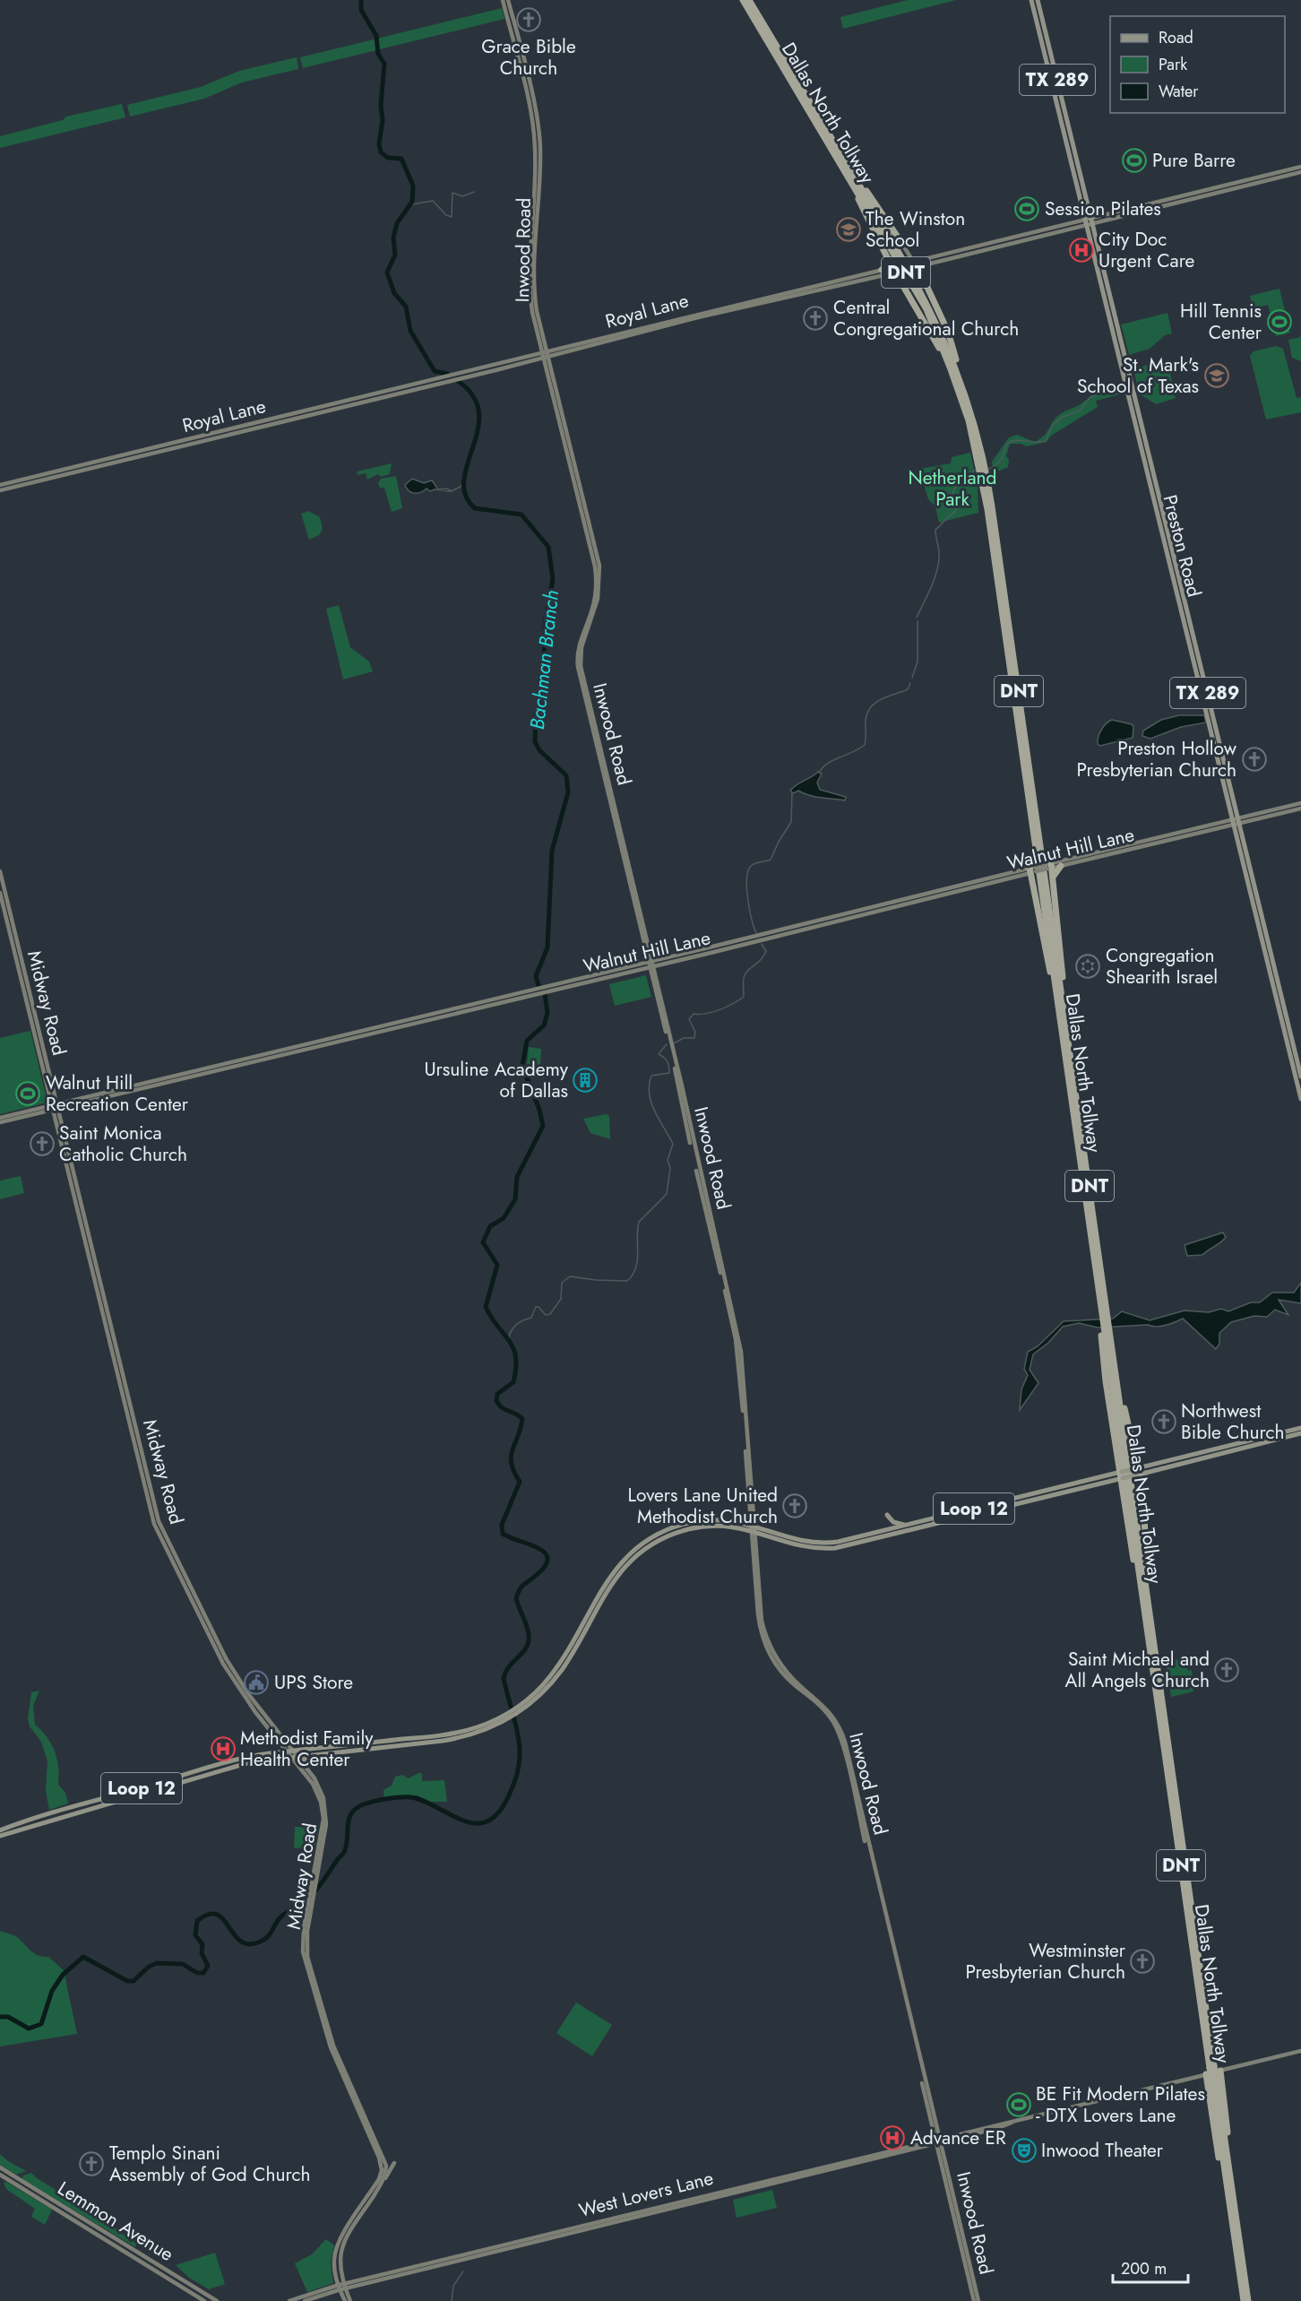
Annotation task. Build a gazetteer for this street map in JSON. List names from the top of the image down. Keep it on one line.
{"streets":{"highway":["Dallas North Tollway","DNT"],"main road":["TX 289","Inwood Road","Royal Lane","Preston Road","Walnut Hill Lane","Midway Road","Loop 12","West Lovers Lane","Lemmon Avenue"]},"crossings":[["Dallas North Tollway","West Lovers Lane"],["Inwood Road","Royal Lane"],["Inwood Road","Walnut Hill Lane"],["Inwood Road","Loop 12"],["Inwood Road","West Lovers Lane"],["Royal Lane","Preston Road"],["Preston Road","Walnut Hill Lane"],["Walnut Hill Lane","Midway Road"],["Midway Road","Loop 12"]],"water":["Bachman Branch"],"parks":["Netherland Park"],"places":{"church":["Grace Bible Church","Central Congregational Church","Preston Hollow Presbyterian Church","Saint Monica Catholic Church","Northwest Bible Church","Lovers Lane United Methodist Church","Saint Michael and All Angels Church","Westminster Presbyterian Church","Templo Sinani Assembly of God Church"],"sports":["Pure Barre","Session Pilates","Hill Tennis Center","Walnut Hill Recreation Center","BE Fit Modern Pilates - DTX Lovers Lane"],"school or university":["The Winston School","St. Mark's School of Texas"],"hospital":["City Doc Urgent Care","Methodist Family Health Center","Advance ER"],"synagogue":["Congregation Shearith Israel"],"building":["Ursuline Academy of Dallas"],"public building":["UPS Store"],"theatre":["Inwood Theater"]},"legend":["Road","Park","Water"],"scale_bar":"200 m"}
